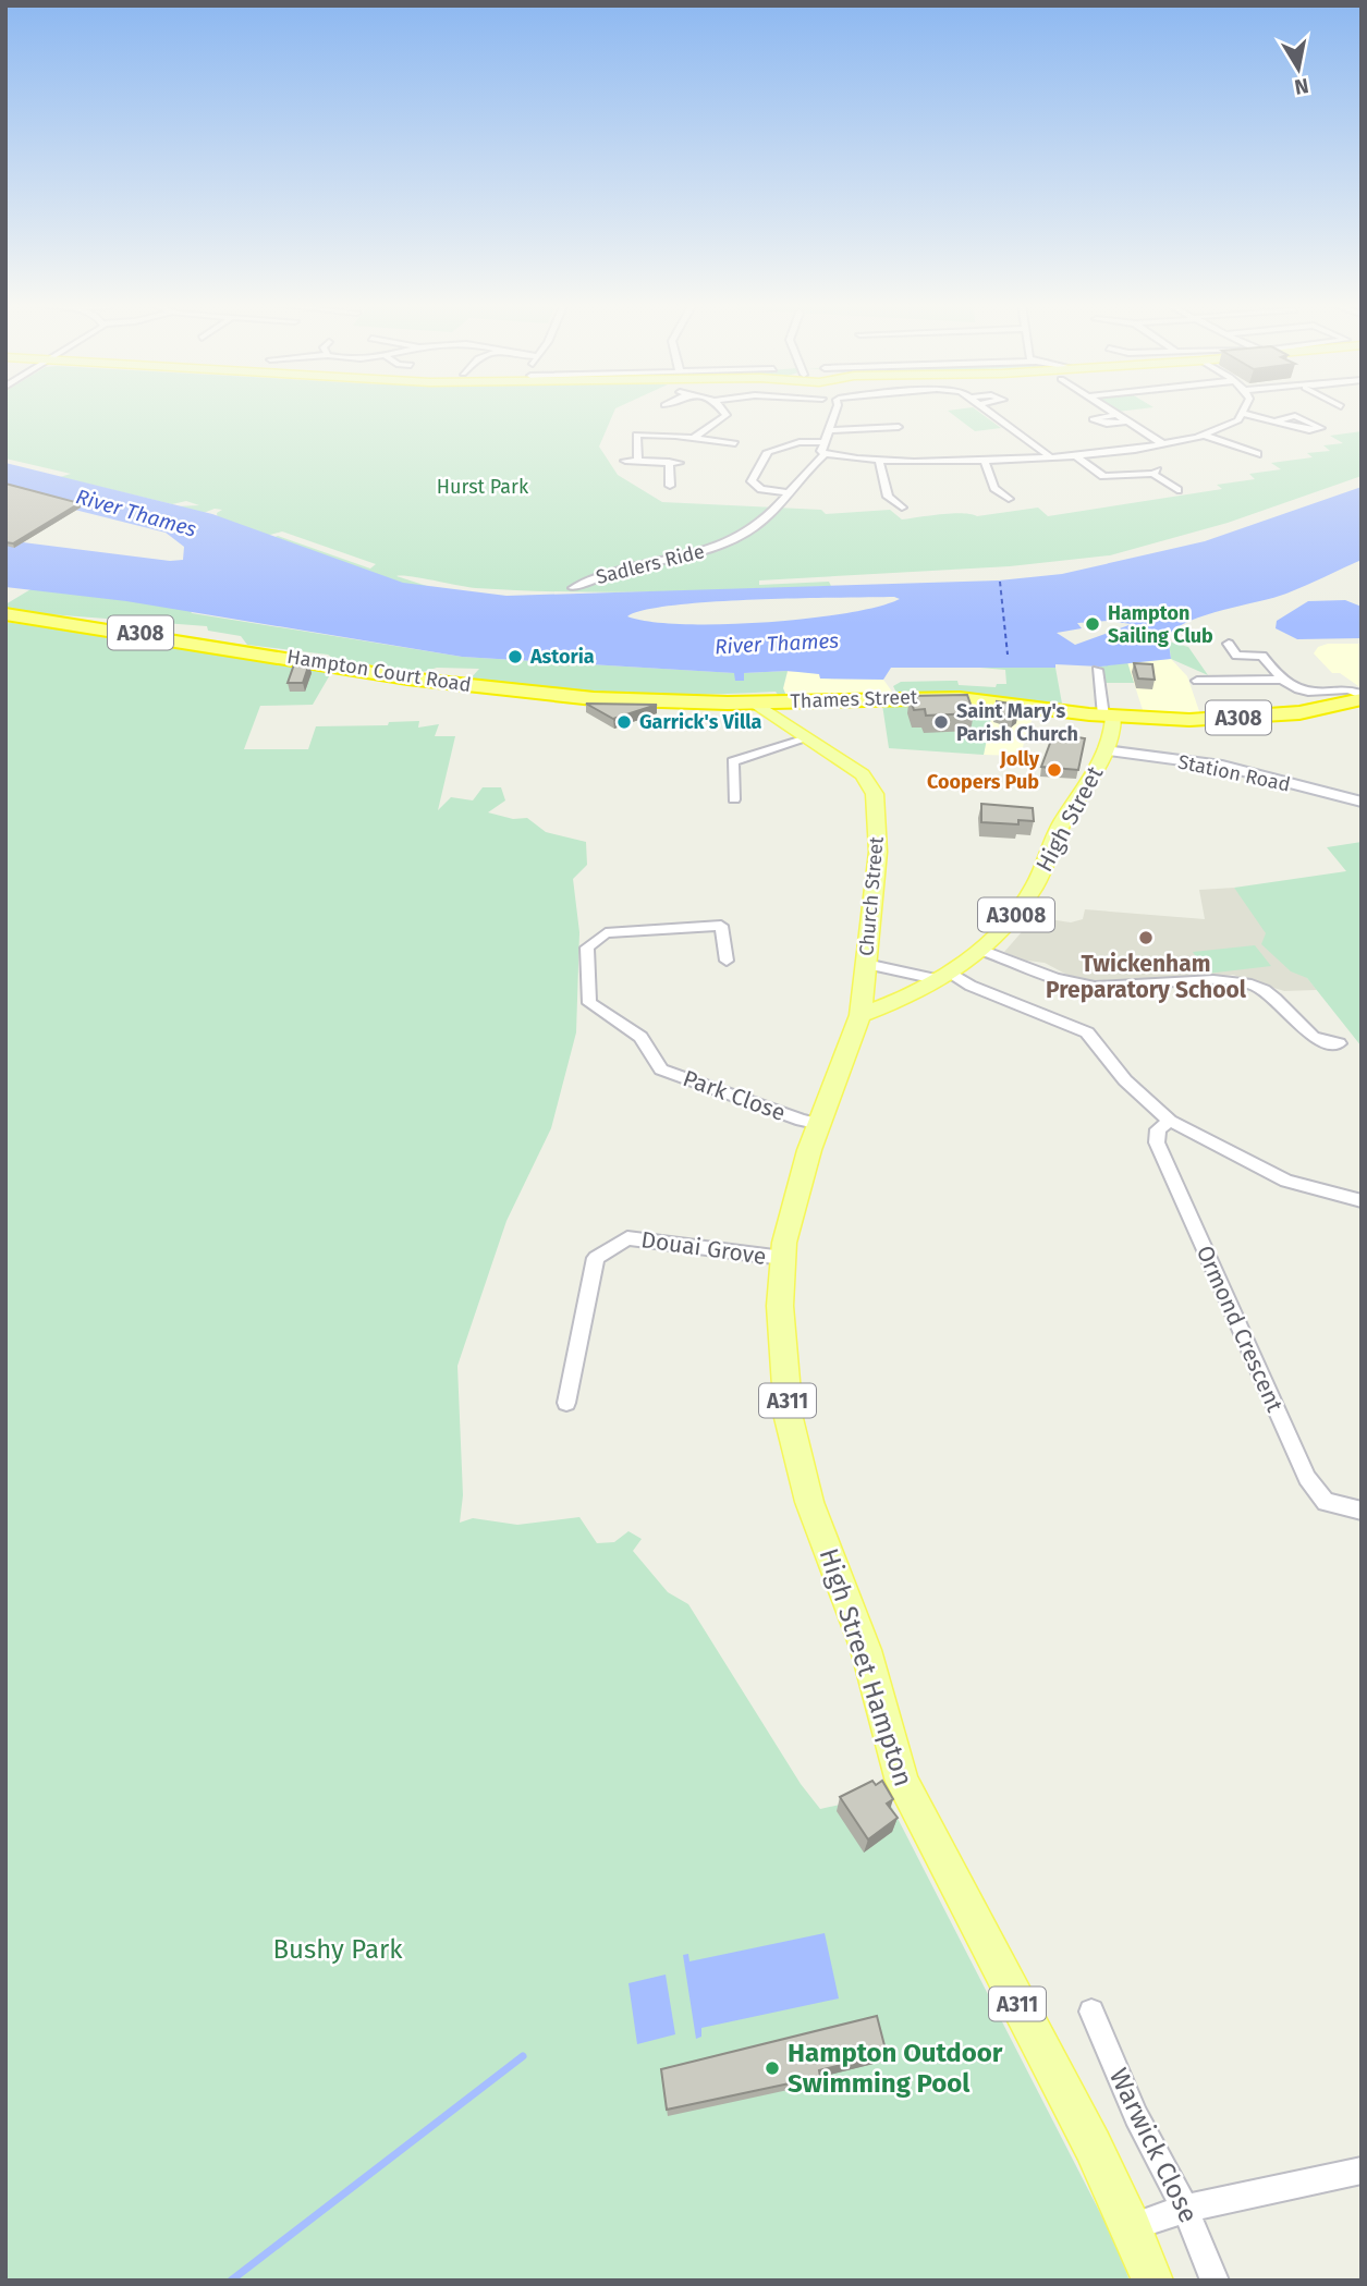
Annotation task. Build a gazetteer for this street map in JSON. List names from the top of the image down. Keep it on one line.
{"streets":{"highway":["A308","Hampton Court Road","Thames Street"],"main road":["High Street","Church Street","A3008","A311","High Street Hampton"],"street":["Sadlers Ride","Station Road","Park Close","Douai Grove","Ormond Crescent","Warwick Close"]},"crossings":[["Hampton Court Road","Thames Street"],["Hampton Court Road","Church Street"],["Thames Street","High Street"],["Thames Street","Church Street"],["Station Road","High Street"],["High Street","Church Street"],["High Street","High Street Hampton"],["Church Street","High Street Hampton"],["Park Close","High Street Hampton"],["Douai Grove","High Street Hampton"]],"water":["River Thames"],"parks":["Hurst Park","Bushy Park"],"places":["Hampton Sailing Club","Astoria","Garrick's Villa","Saint Mary's Parish Church","Jolly Coopers Pub","Twickenham Preparatory School","Hampton Outdoor Swimming Pool"],"north":"bottom"}
